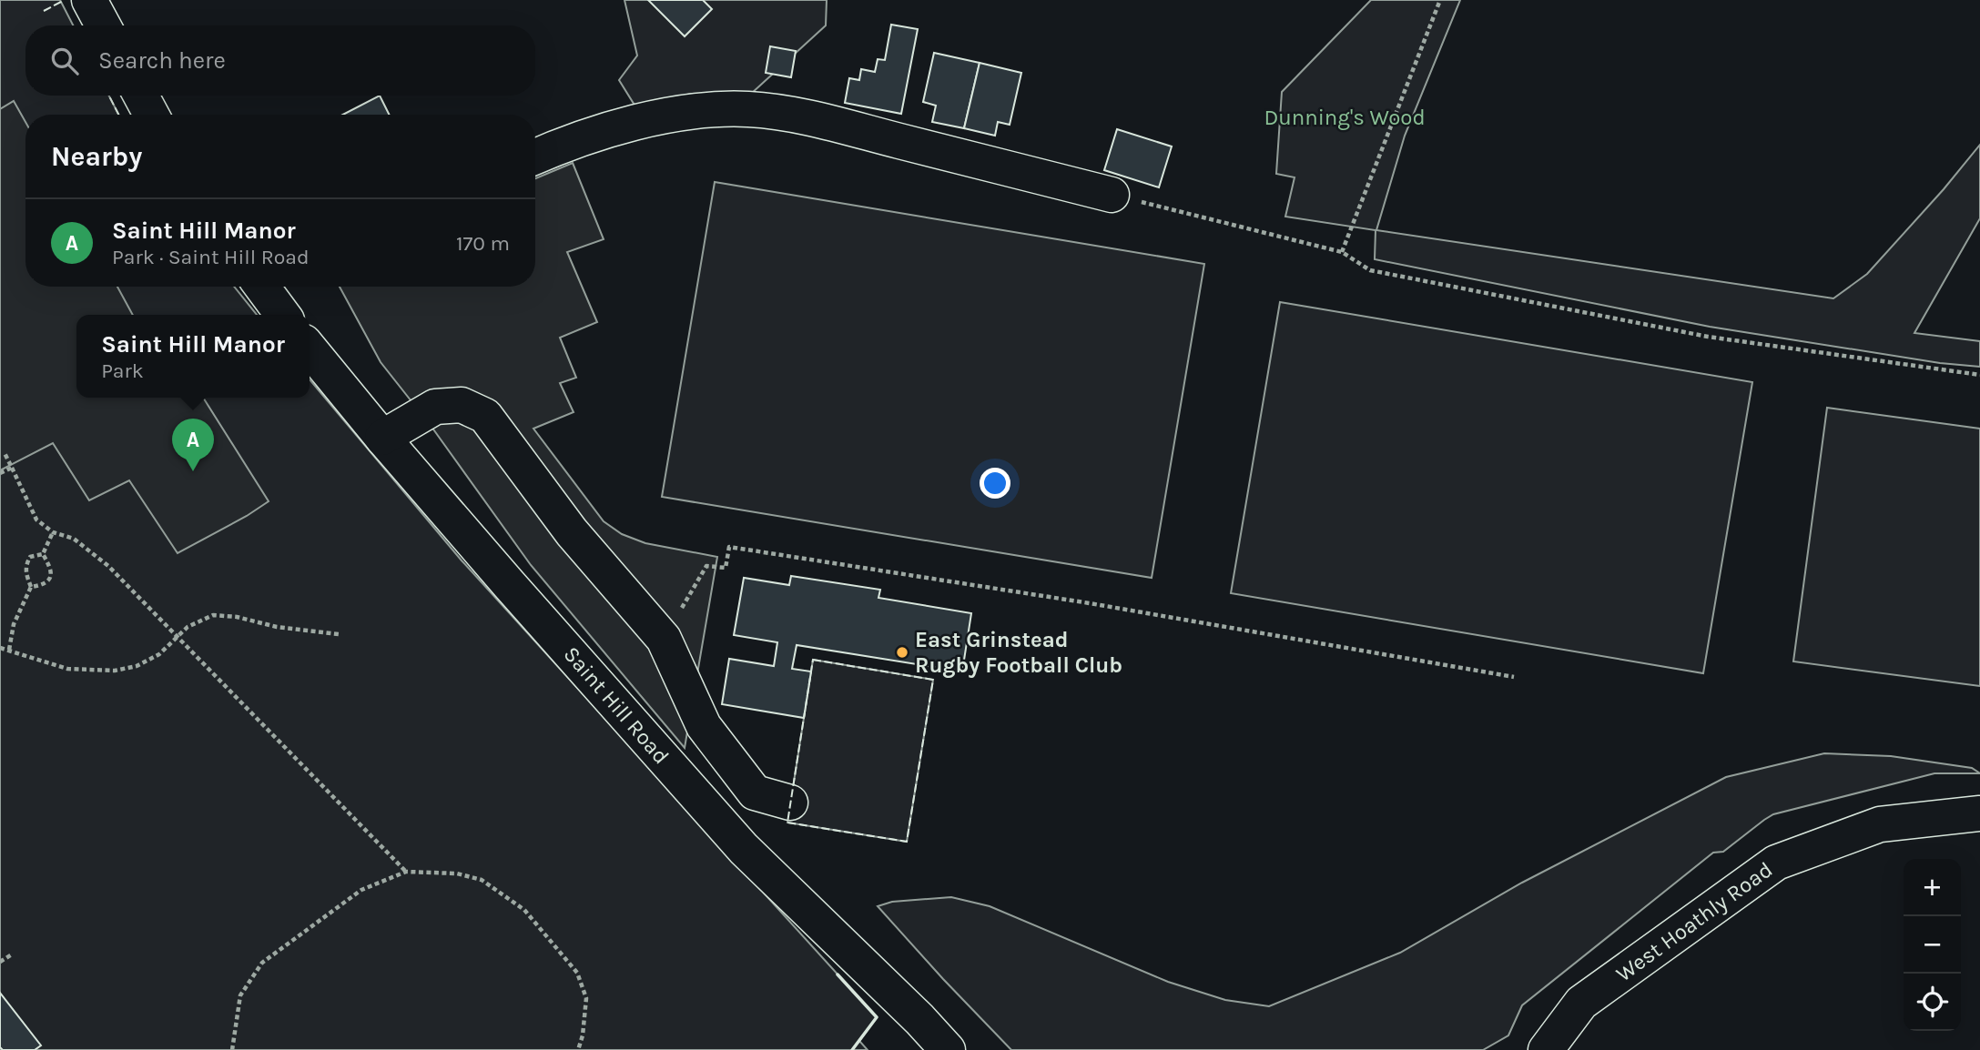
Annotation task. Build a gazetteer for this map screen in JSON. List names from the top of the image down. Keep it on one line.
{"streets":{"street":["Saint Hill Road","West Hoathly Road"]},"parks":["Dunning's Wood"],"places":["East Grinstead Rugby Football Club"],"page":{"search":"Search here","heading":"Nearby","list":[{"mark":"A","name":"Saint Hill Manor","note":"Park · Saint Hill Road","value":"170 m"}],"popup":["Saint Hill Manor","Park"],"pins":"A","map_buttons":["+","−"]}}
